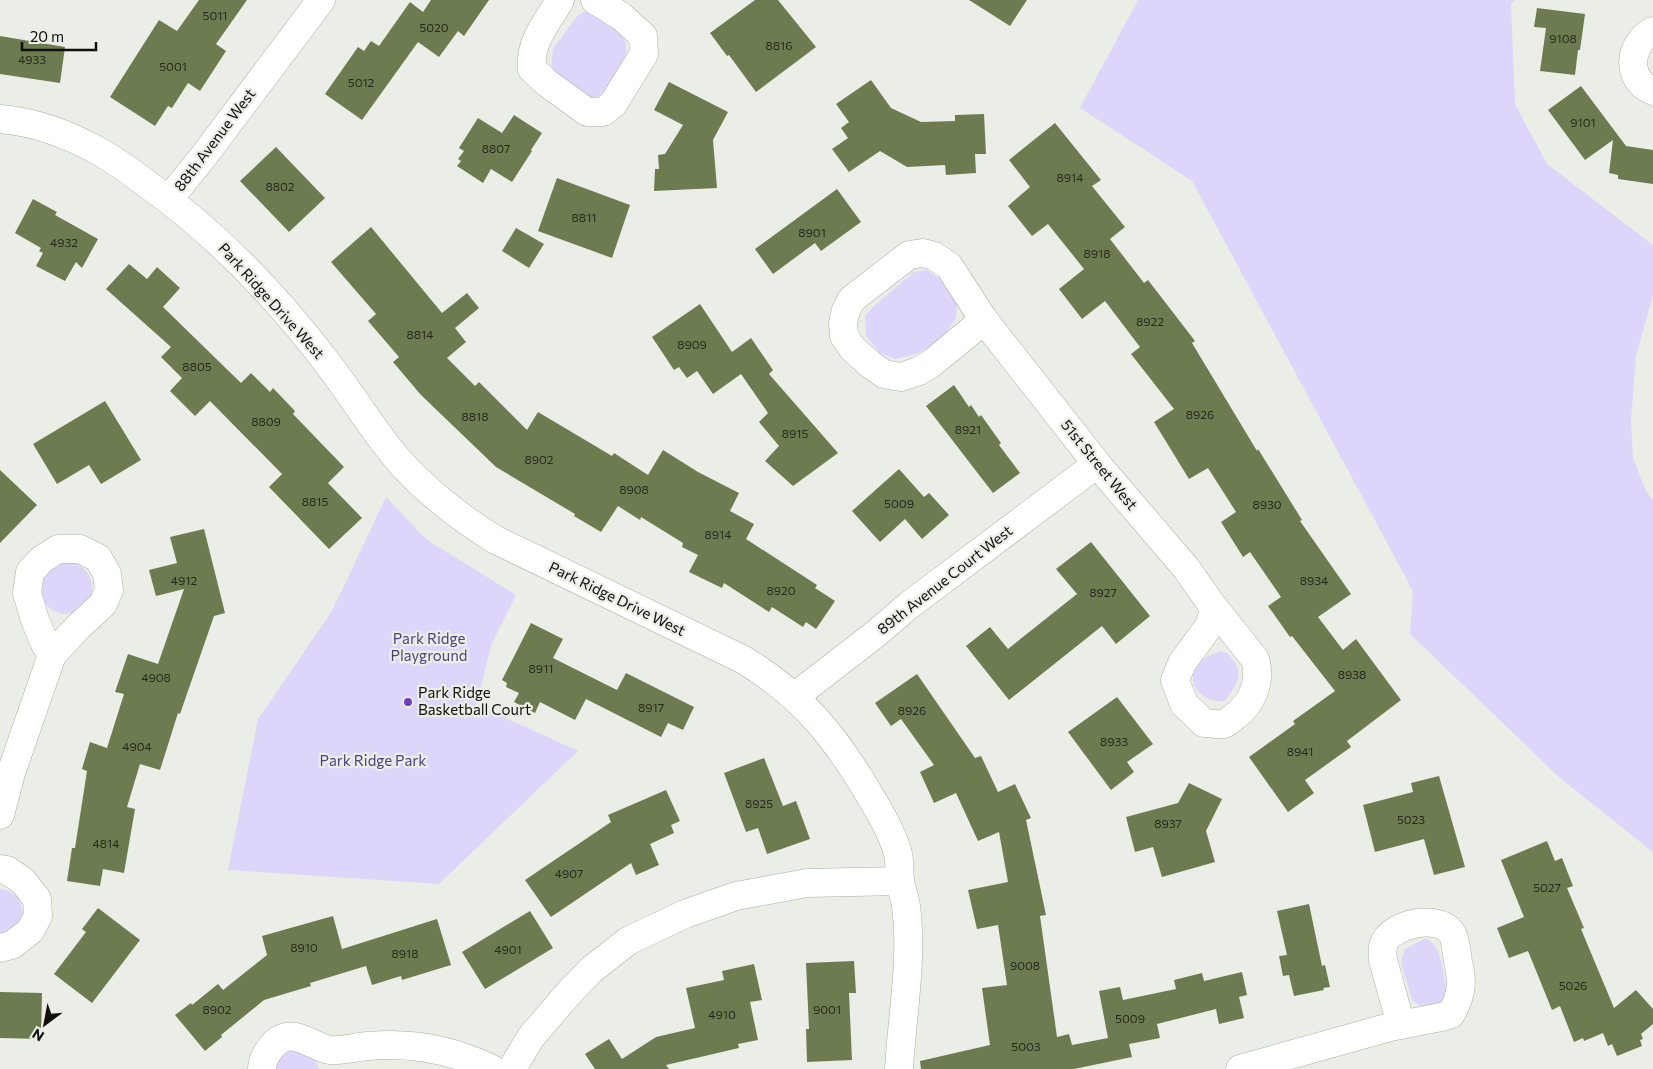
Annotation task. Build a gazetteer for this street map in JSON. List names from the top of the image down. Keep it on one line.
{"streets":{"street":["88th Avenue West","Park Ridge Drive West","51st Street West","89th Avenue Court West"]},"crossings":[["88th Avenue West","Park Ridge Drive West"],["Park Ridge Drive West","89th Avenue Court West"],["51st Street West","89th Avenue Court West"]],"parks":["Park Ridge Playground","Park Ridge Park"],"places":["Park Ridge Basketball Court"],"house_numbers":["5011","5020","9108","8816","4933","5001","5012","9101","8807","8914","8802","8811","8901","4932","8918","8922","8814","8909","8805","8926","8818","8809","8921","8915","8902","8908","8815","5009","8930","8914","4912","8934","8920","8927","8911","8938","4908","8917","8926","8933","4904","8941","8925","5023","8937","4814","4907","5027","8910","4901","8918","9008","5026","8902","9001","4910","5009","5003"],"scale_bar":"20 m","north":"bottom left"}
